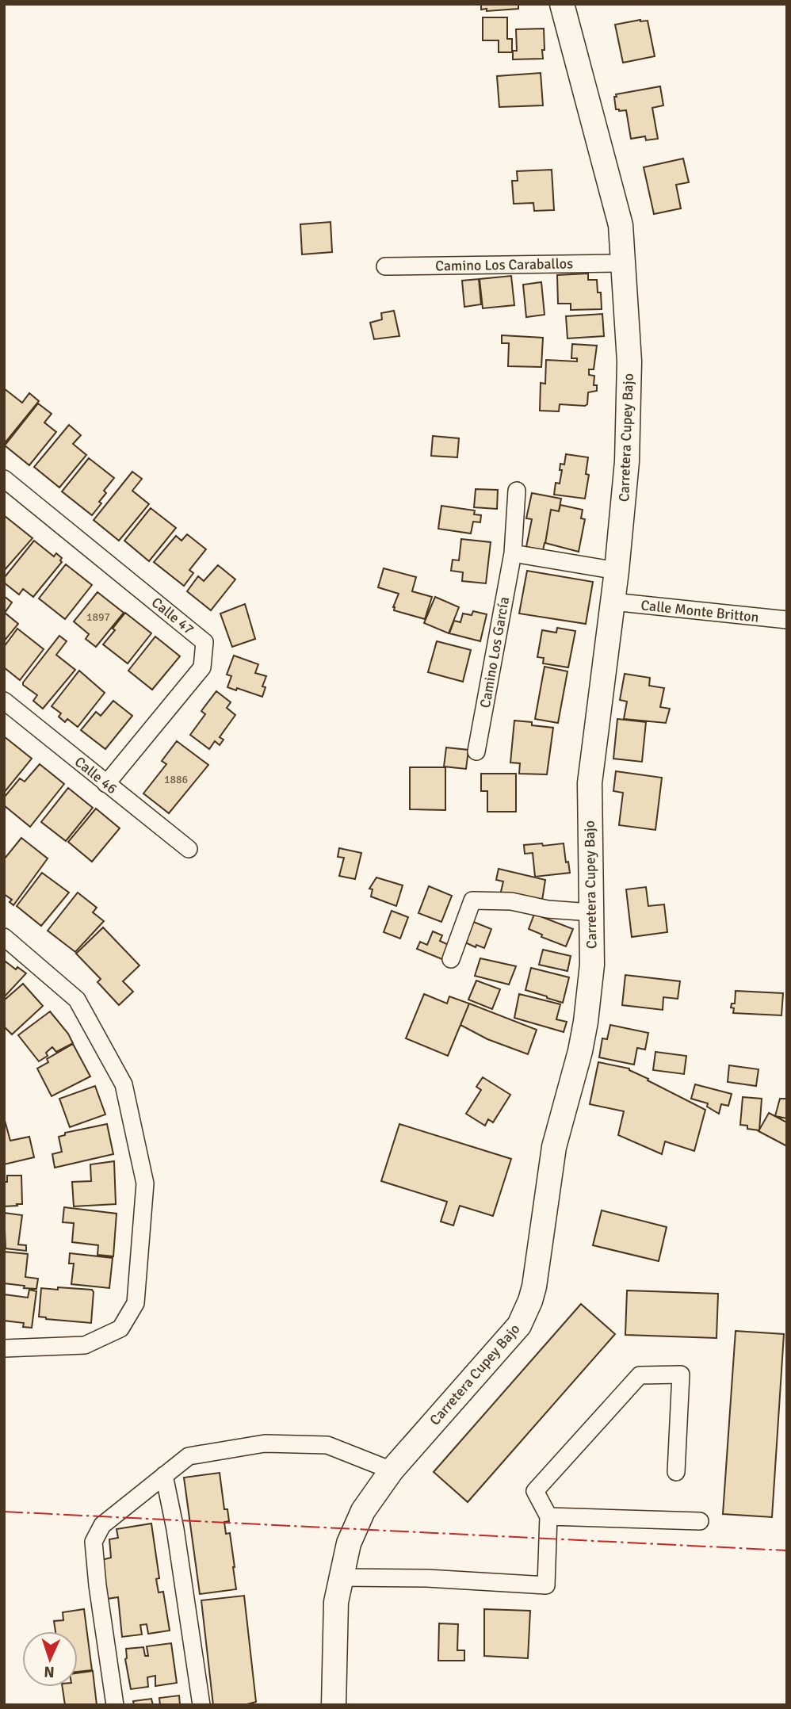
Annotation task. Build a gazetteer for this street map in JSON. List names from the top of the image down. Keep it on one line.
{"streets":{"street":["Camino Los Caraballos","Carretera Cupey Bajo","Calle Monte Britton","Calle 47","Camino Los García","Calle 46"]},"crossings":[["Camino Los Caraballos","Carretera Cupey Bajo"],["Carretera Cupey Bajo","Calle Monte Britton"],["Calle 47","Calle 46"]],"house_numbers":["1897","1886"],"north":"bottom"}
